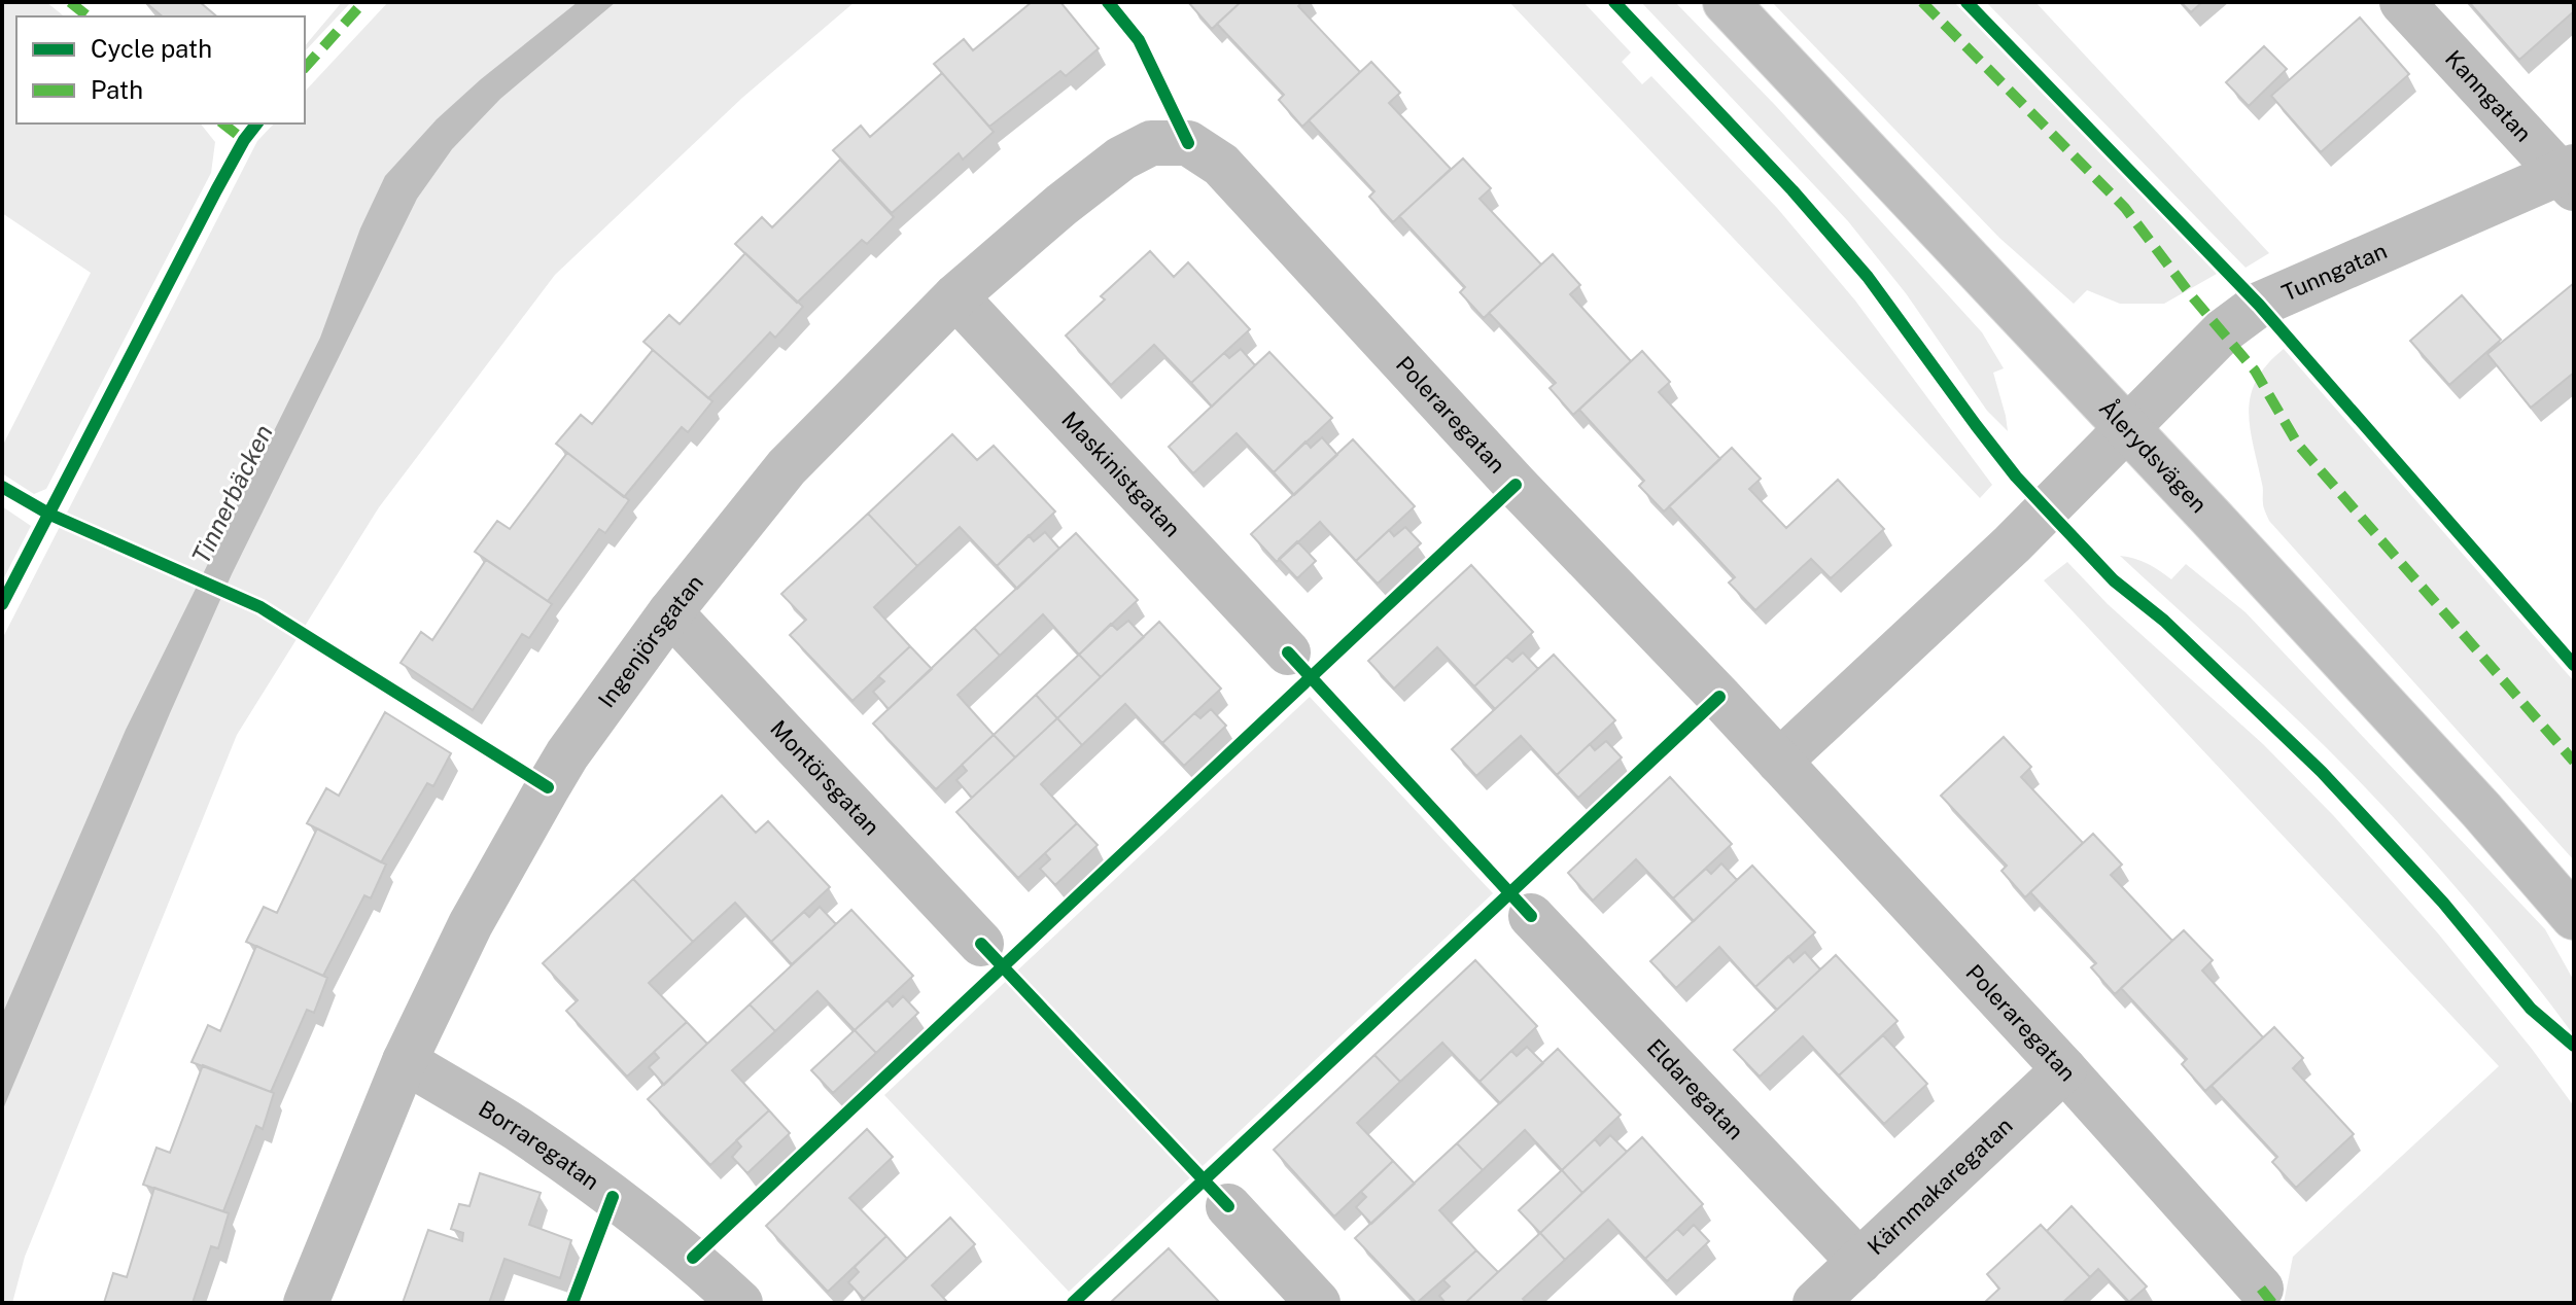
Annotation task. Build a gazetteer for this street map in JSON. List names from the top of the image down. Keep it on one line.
{"streets":{"street":["Kanngatan","Tunngatan","Poleraregatan","Ålerydsvägen","Maskinistgatan","Ingenjörsgatan","Montörsgatan","Eldaregatan","Borraregatan","Kärnmakaregatan"]},"crossings":[["Kanngatan","Tunngatan"],["Tunngatan","Ålerydsvägen"],["Poleraregatan","Ingenjörsgatan"],["Poleraregatan","Kärnmakaregatan"],["Maskinistgatan","Ingenjörsgatan"],["Ingenjörsgatan","Montörsgatan"],["Ingenjörsgatan","Borraregatan"],["Eldaregatan","Kärnmakaregatan"]],"water":["Tinnerbäcken"],"legend":["Cycle path","Path"]}
